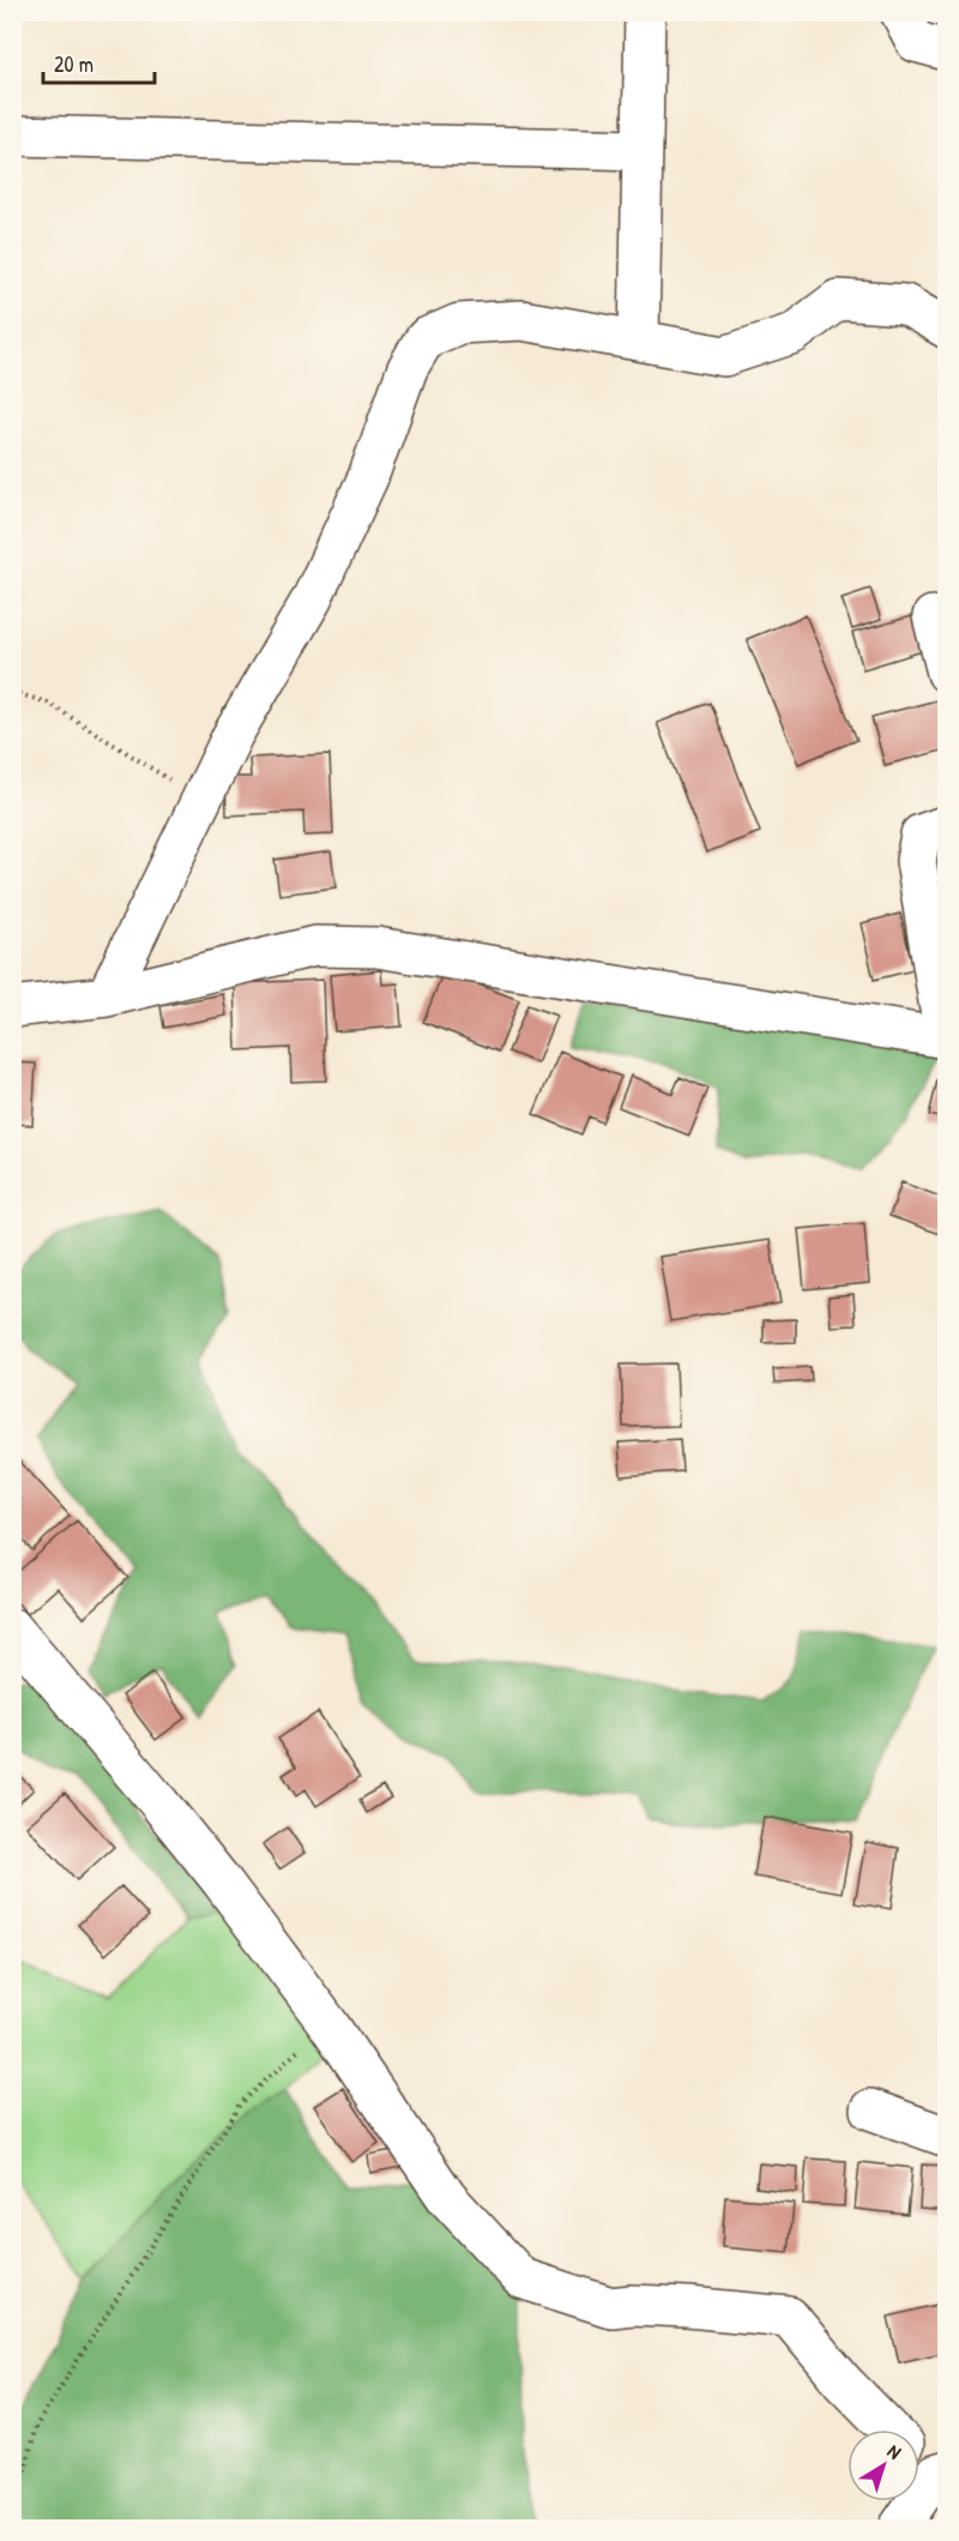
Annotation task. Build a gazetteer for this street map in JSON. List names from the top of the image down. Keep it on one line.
{"scale_bar":"20 m","north":"top right"}
